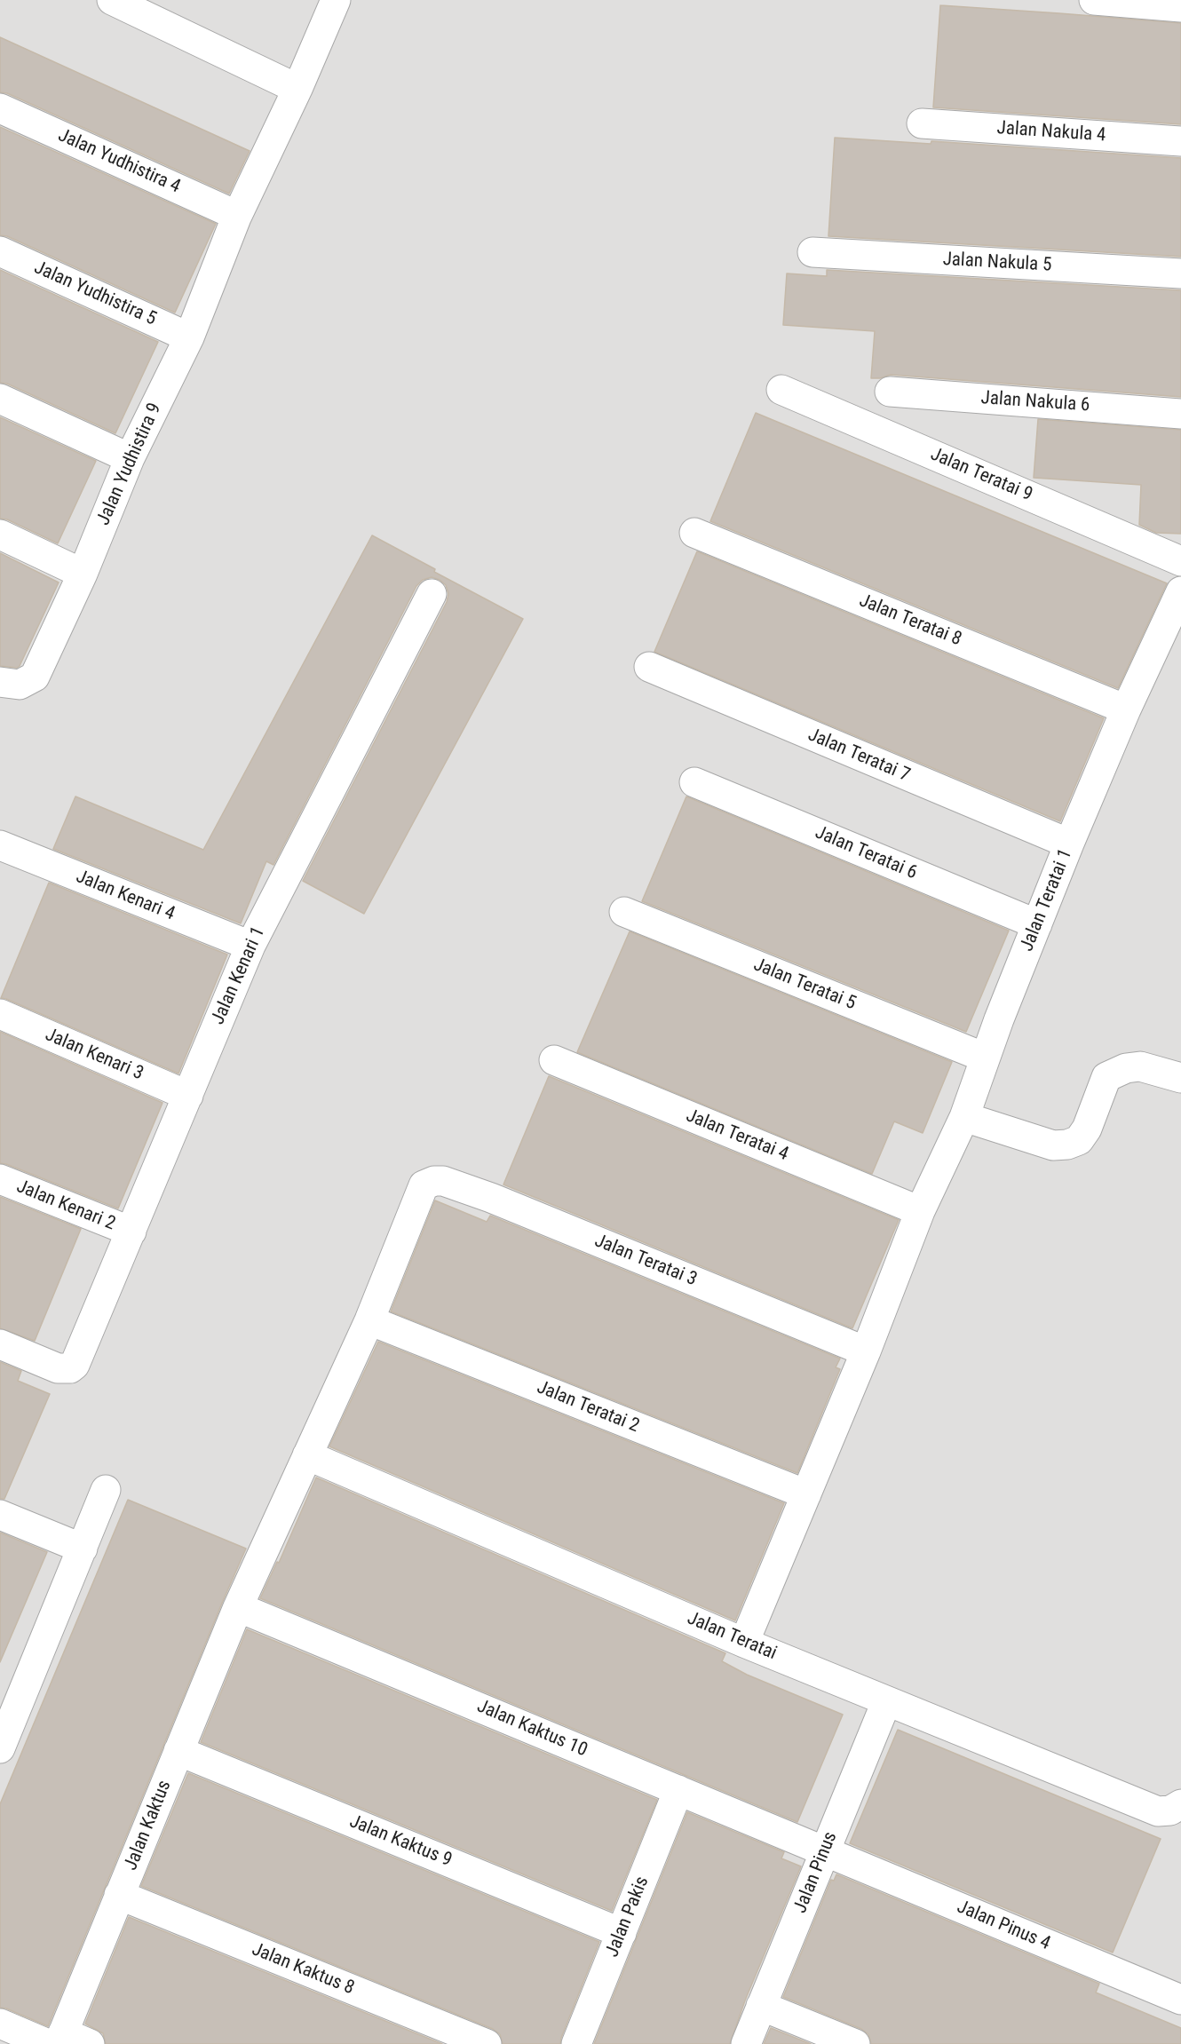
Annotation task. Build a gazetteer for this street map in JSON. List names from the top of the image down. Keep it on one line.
{"streets":{"street":["Jalan Nakula 4","Jalan Yudhistira 4","Jalan Nakula 5","Jalan Yudhistira 5","Jalan Nakula 6","Jalan Yudhistira 9","Jalan Teratai 9","Jalan Teratai 8","Jalan Teratai 7","Jalan Teratai 6","Jalan Kenari 4","Jalan Teratai 1","Jalan Kenari 1","Jalan Teratai 5","Jalan Kenari 3","Jalan Teratai 4","Jalan Kenari 2","Jalan Teratai 3","Jalan Teratai 2","Jalan Teratai","Jalan Kaktus 10","Jalan Kaktus","Jalan Kaktus 9","Jalan Pinus","Jalan Pakis","Jalan Pinus 4","Jalan Kaktus 8"]},"crossings":[["Jalan Yudhistira 4","Jalan Yudhistira 9"],["Jalan Yudhistira 5","Jalan Yudhistira 9"],["Jalan Teratai 8","Jalan Teratai 1"],["Jalan Teratai 7","Jalan Teratai 1"],["Jalan Teratai 6","Jalan Teratai 1"],["Jalan Kenari 4","Jalan Kenari 1"],["Jalan Teratai 1","Jalan Teratai 5"],["Jalan Teratai 1","Jalan Teratai 4"],["Jalan Teratai 1","Jalan Teratai 3"],["Jalan Teratai 1","Jalan Teratai 2"],["Jalan Teratai 1","Jalan Teratai"],["Jalan Kenari 1","Jalan Kenari 3"],["Jalan Kenari 1","Jalan Kenari 2"],["Jalan Teratai 3","Jalan Kaktus"],["Jalan Teratai 2","Jalan Kaktus"],["Jalan Teratai","Jalan Kaktus"],["Jalan Teratai","Jalan Pinus"],["Jalan Kaktus 10","Jalan Kaktus"],["Jalan Kaktus 10","Jalan Pinus"],["Jalan Kaktus 10","Jalan Pakis"],["Jalan Kaktus 10","Jalan Pinus 4"],["Jalan Kaktus","Jalan Kaktus 9"],["Jalan Kaktus","Jalan Kaktus 8"],["Jalan Kaktus 9","Jalan Pakis"],["Jalan Pinus","Jalan Pinus 4"]]}
